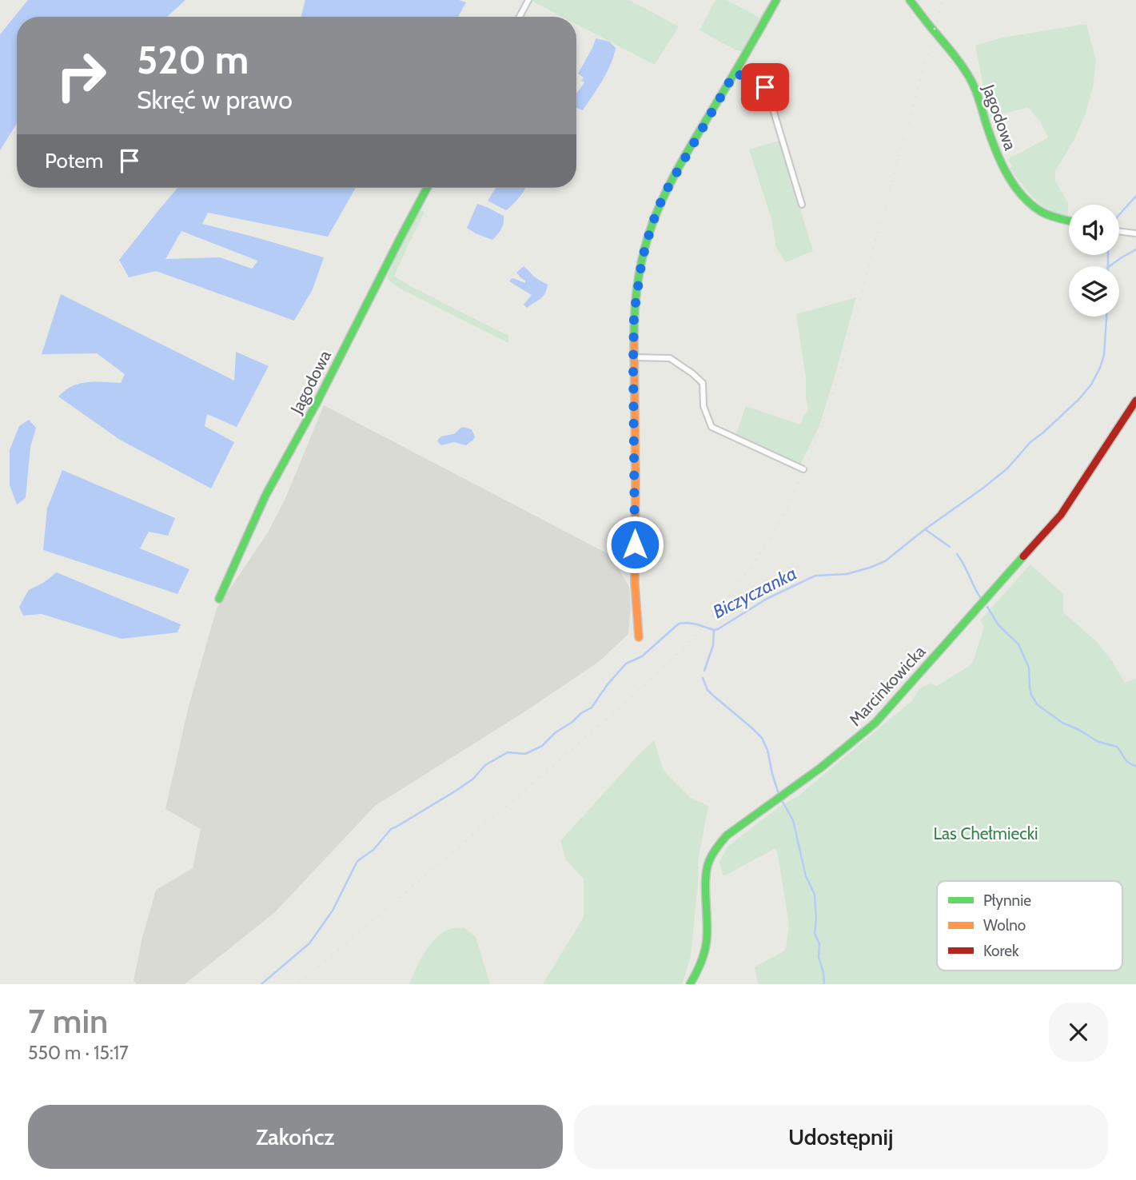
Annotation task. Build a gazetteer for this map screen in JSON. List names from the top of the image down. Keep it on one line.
{"streets":{"street":["Jagodowa","Marcinkowicka"]},"water":["Biczyczanka"],"parks":["Las Chełmiecki"],"legend":["Płynnie","Wolno","Korek"],"page":{"turn":["520 m","Skręć w prawo"],"then":"Potem","heading":["7 min","550 m · 15:17"],"buttons":["Zakończ","Udostępnij"]}}
